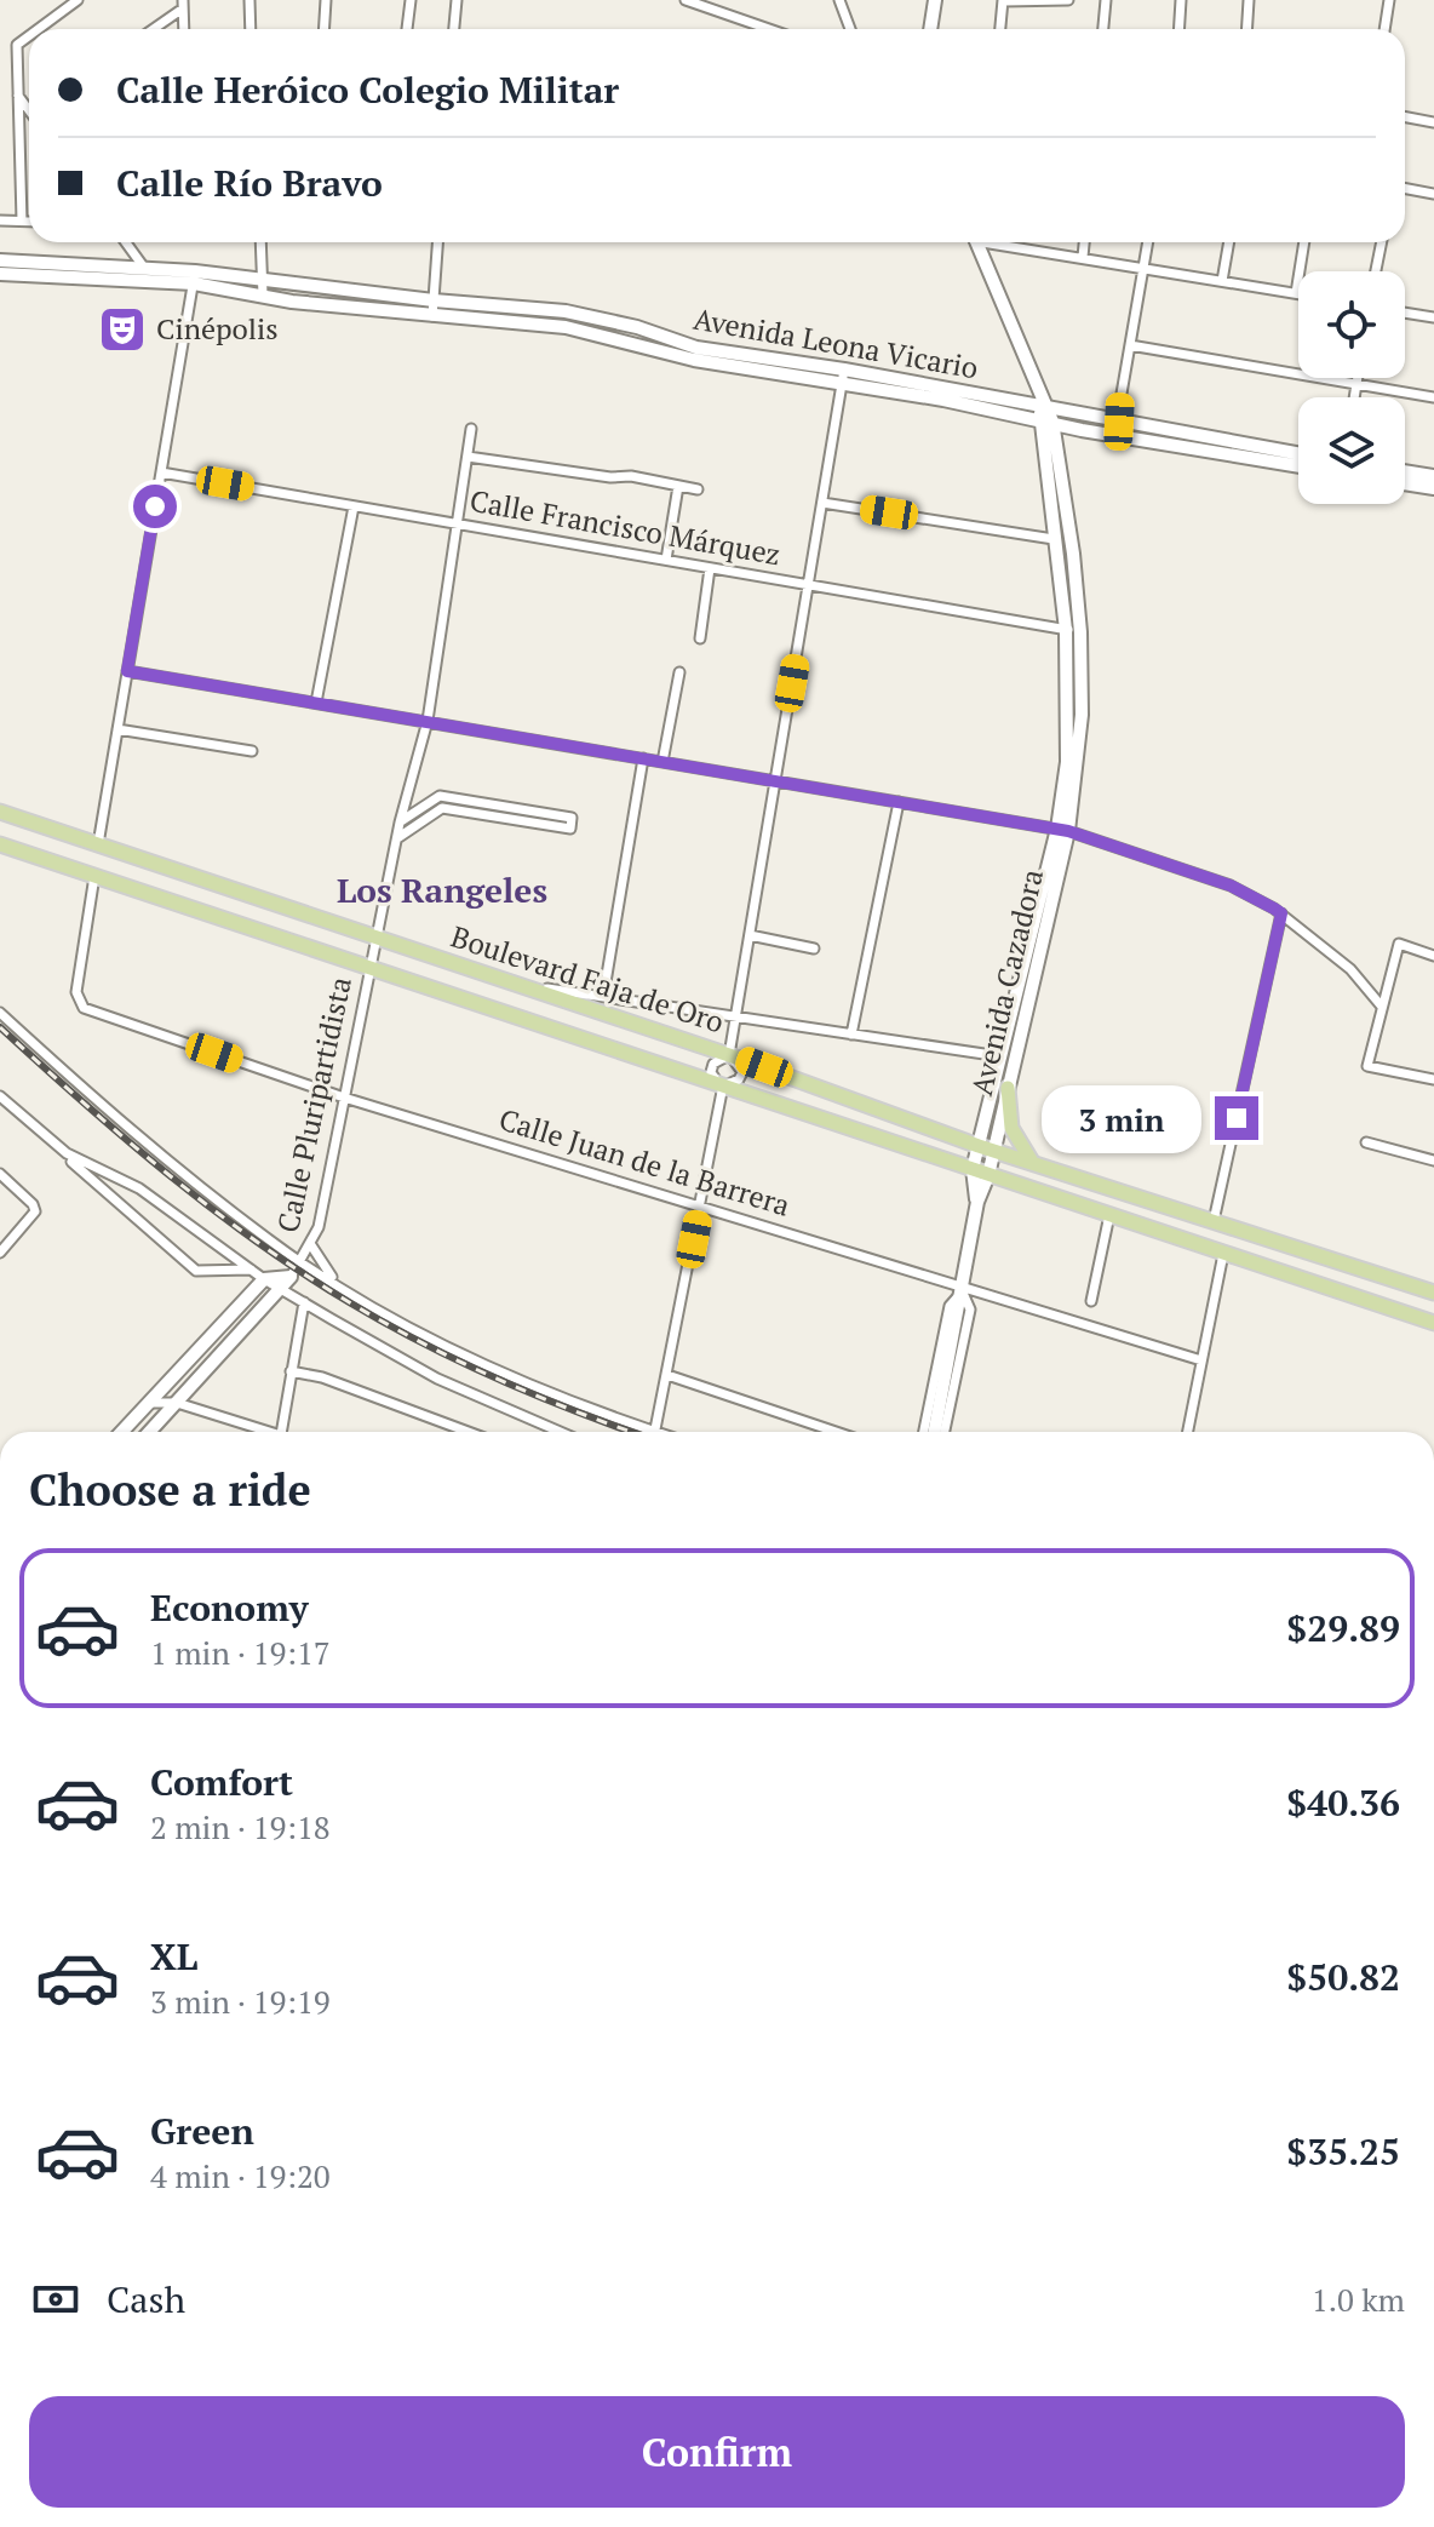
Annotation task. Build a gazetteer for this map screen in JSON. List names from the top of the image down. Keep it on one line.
{"streets":{"main road":["Boulevard Faja de Oro"],"street":["Avenida Leona Vicario","Calle Francisco Márquez","Avenida Cazadora","Calle Pluripartidista","Calle Juan de la Barrera"]},"crossings":[["Avenida Leona Vicario","Avenida Cazadora"],["Calle Francisco Márquez","Avenida Cazadora"],["Calle Francisco Márquez","Calle Pluripartidista"],["Boulevard Faja de Oro","Avenida Cazadora"],["Boulevard Faja de Oro","Calle Pluripartidista"],["Boulevard Faja de Oro","Calle Juan de la Barrera"],["Calle Pluripartidista","Calle Juan de la Barrera"]],"districts":["Los Rangeles"],"places":{"theatre":["Cinépolis"]},"page":{"banner":["Calle Heróico Colegio Militar","Calle Río Bravo"],"bubble":"3 min","heading":"Choose a ride","list":[{"name":"Economy","note":"1 min · 19:17","value":"$29.89"},{"name":"Comfort","note":"2 min · 19:18","value":"$40.36"},{"name":"XL","note":"3 min · 19:19","value":"$50.82"},{"name":"Green","note":"4 min · 19:20","value":"$35.25"}],"pay":["Cash","1.0 km"],"buttons":"Confirm"}}
